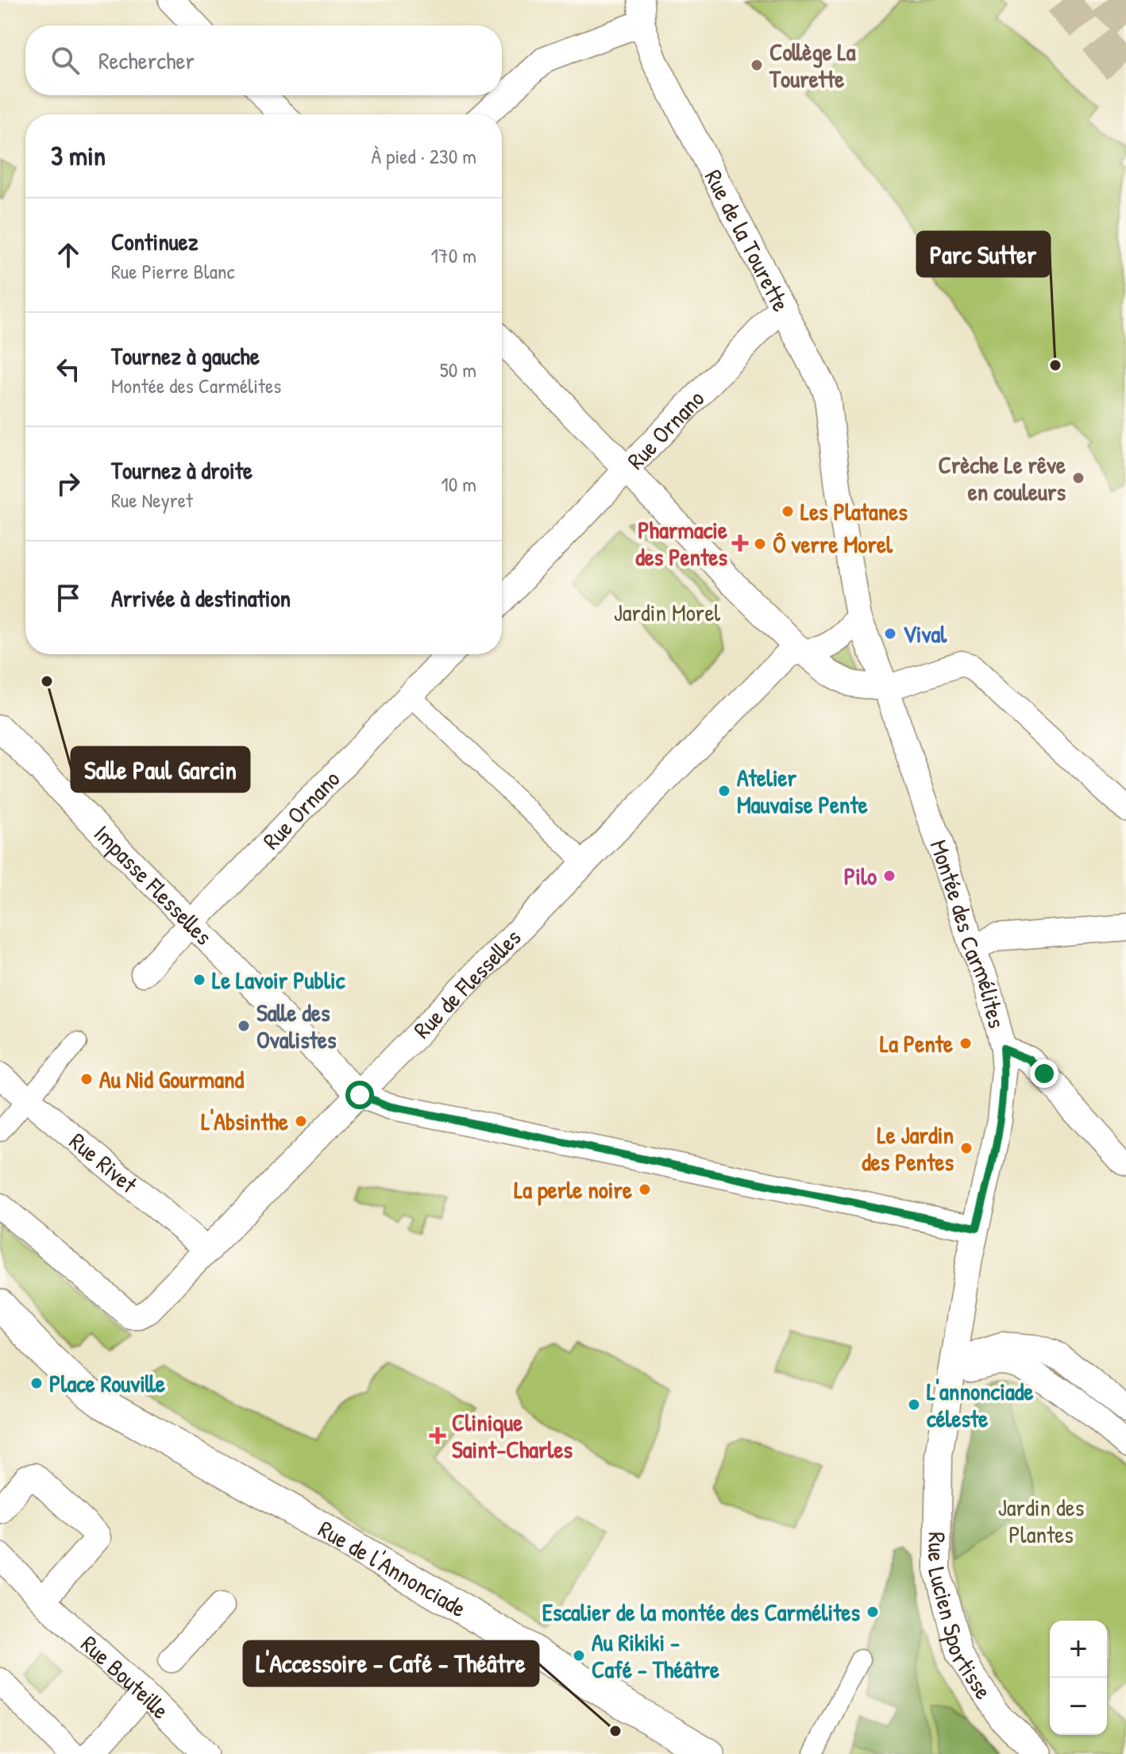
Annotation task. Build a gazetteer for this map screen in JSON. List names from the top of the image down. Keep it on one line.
{"streets":{"street":["Rue de la Tourette","Rue Ornano","Impasse Flesselles","Montée des Carmélites","Rue de Flesselles","Rue Rivet","Rue de l'Annonciade","Rue Lucien Sportisse","Rue Bouteille"]},"crossings":[["Rue de la Tourette","Rue Ornano"],["Rue de la Tourette","Montée des Carmélites"],["Rue de la Tourette","Rue de Flesselles"],["Rue Ornano","Impasse Flesselles"],["Impasse Flesselles","Rue de Flesselles"],["Montée des Carmélites","Rue de Flesselles"],["Montée des Carmélites","Rue Lucien Sportisse"],["Rue de Flesselles","Rue Rivet"]],"parks":["Jardin Morel","Jardin des Plantes"],"places":{"other":["Collège La Tourette","Parc Sutter","Crèche Le rêve en couleurs","Les Platanes","Ô verre Morel","Vival","Salle Paul Garcin","Atelier Mauvaise Pente","Pilo","Le Lavoir Public","Salle des Ovalistes","La Pente","Au Nid Gourmand","L'Absinthe","Le Jardin des Pentes","La perle noire","Place Rouville","L'annonciade céleste","Escalier de la montée des Carmélites","Au Rikiki - Café - Théâtre","L'Accessoire - Café - Théâtre"],"health":["Pharmacie des Pentes","Clinique Saint-Charles"]},"page":{"search":"Rechercher","heading":["3 min","À pied · 230 m"],"list":[["Continuez","Rue Pierre Blanc","170 m"],["Tournez à gauche","Montée des Carmélites","50 m"],["Tournez à droite","Rue Neyret","10 m"],"Arrivée à destination"],"map_buttons":["+","−"]}}
